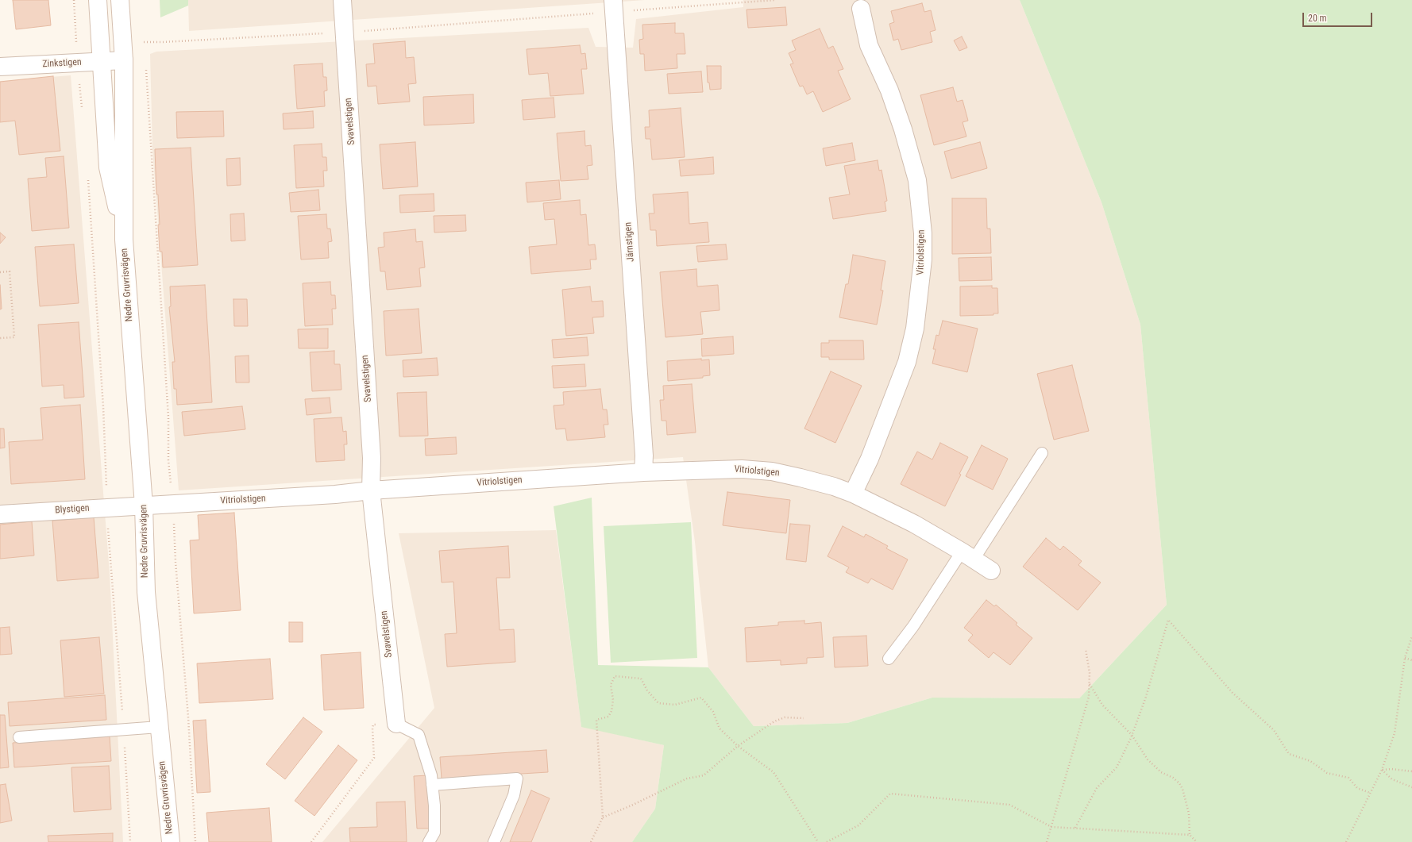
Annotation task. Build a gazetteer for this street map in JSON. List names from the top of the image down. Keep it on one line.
{"streets":{"street":["Zinkstigen","Svavelstigen","Järnstigen","Vitriolstigen","Nedre Gruvrisvägen","Blystigen"]},"crossings":[["Zinkstigen","Nedre Gruvrisvägen"],["Svavelstigen","Vitriolstigen"],["Järnstigen","Vitriolstigen"],["Vitriolstigen","Nedre Gruvrisvägen"],["Vitriolstigen","Blystigen"],["Nedre Gruvrisvägen","Blystigen"]],"scale_bar":"20 m"}
